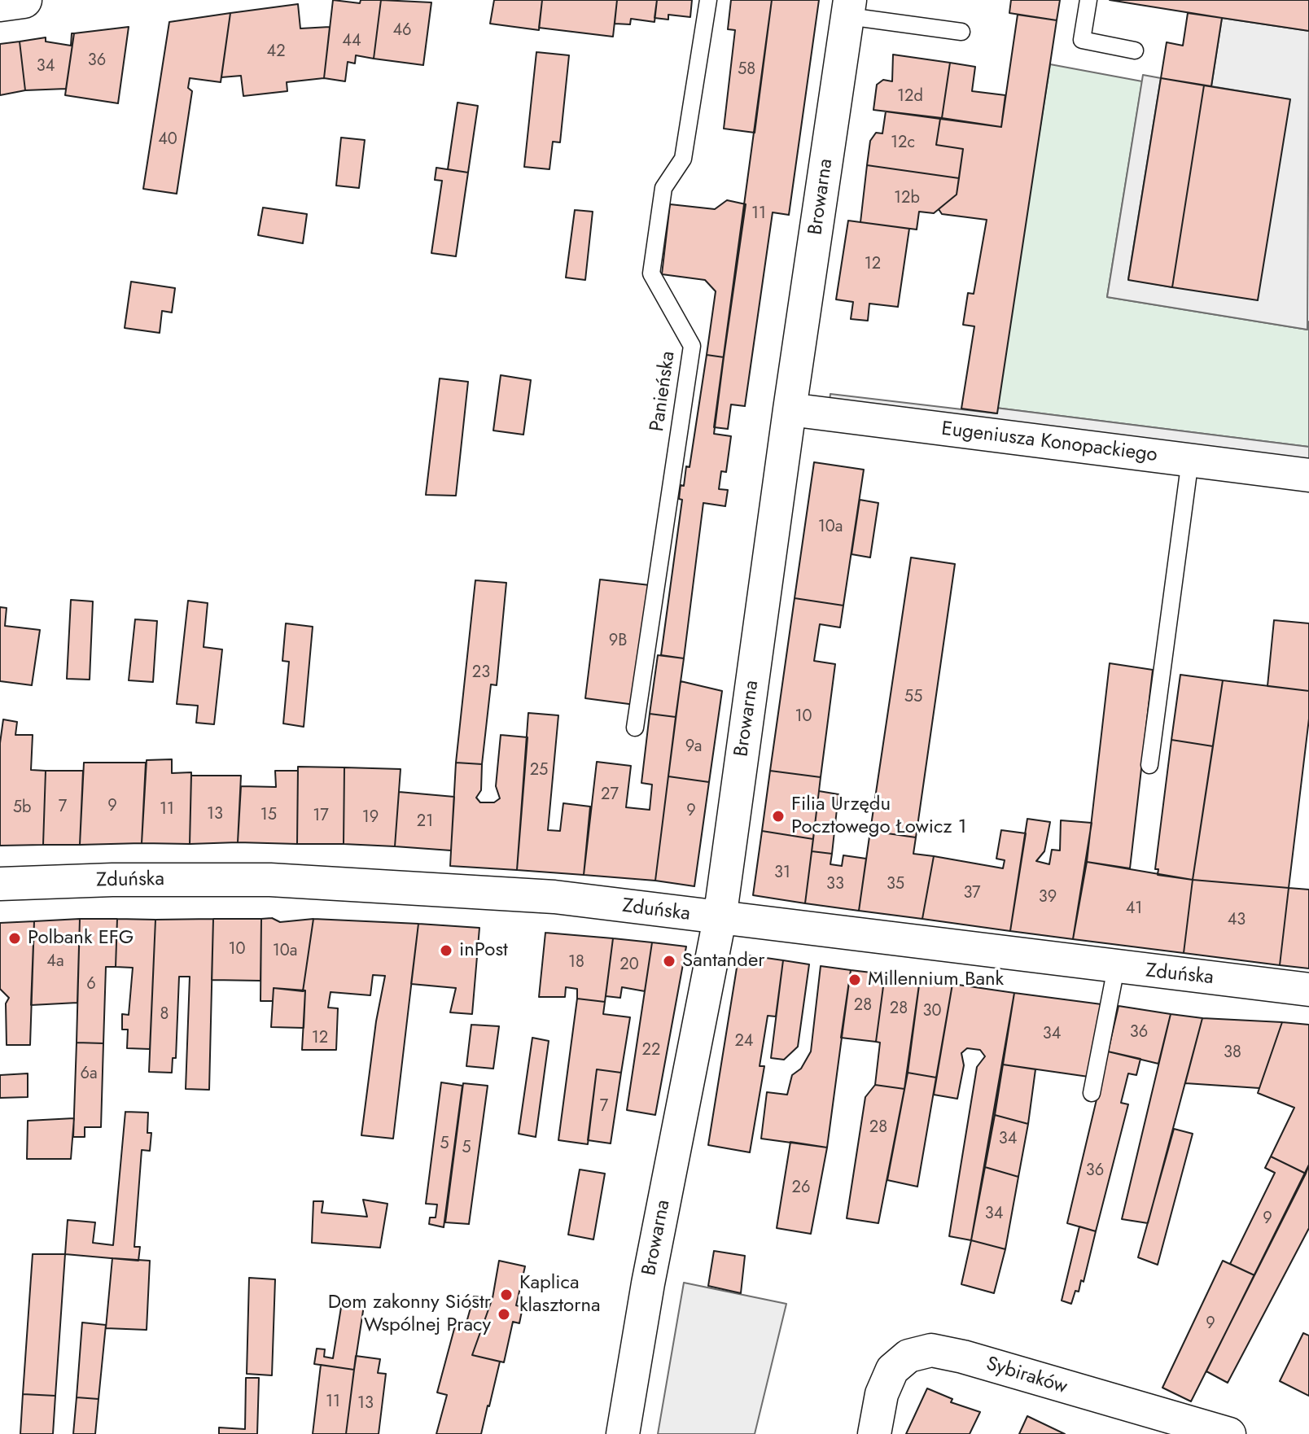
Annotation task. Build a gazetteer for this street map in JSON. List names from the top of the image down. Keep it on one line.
{"streets":{"street":["Browarna","Eugeniusza Konopackiego","Zduńska","Sybiraków"],"lane":["Panieńska"]},"crossings":[["Browarna","Eugeniusza Konopackiego"],["Browarna","Zduńska"]],"places":["Filia Urzędu Pocztowego Łowicz 1","Polbank EFG","inPost","Santander","Millennium Bank","Kaplica klasztorna","Dom zakonny Sióstr Wspólnej Pracy"],"house_numbers":["46","44","42","36","34","58","12d","40","12c","12b","11","12","10a","9B","23","55","10","9a","25","27","9","7","5b","11","9","13","15","17","19","21","31","33","35","37","39","41","43","10","10a","4a","18","20","6","28","28","30","8","36","34","12","24","22","38","6a","7","28","34","5","5","36","26","34","9","9","11","13"]}
